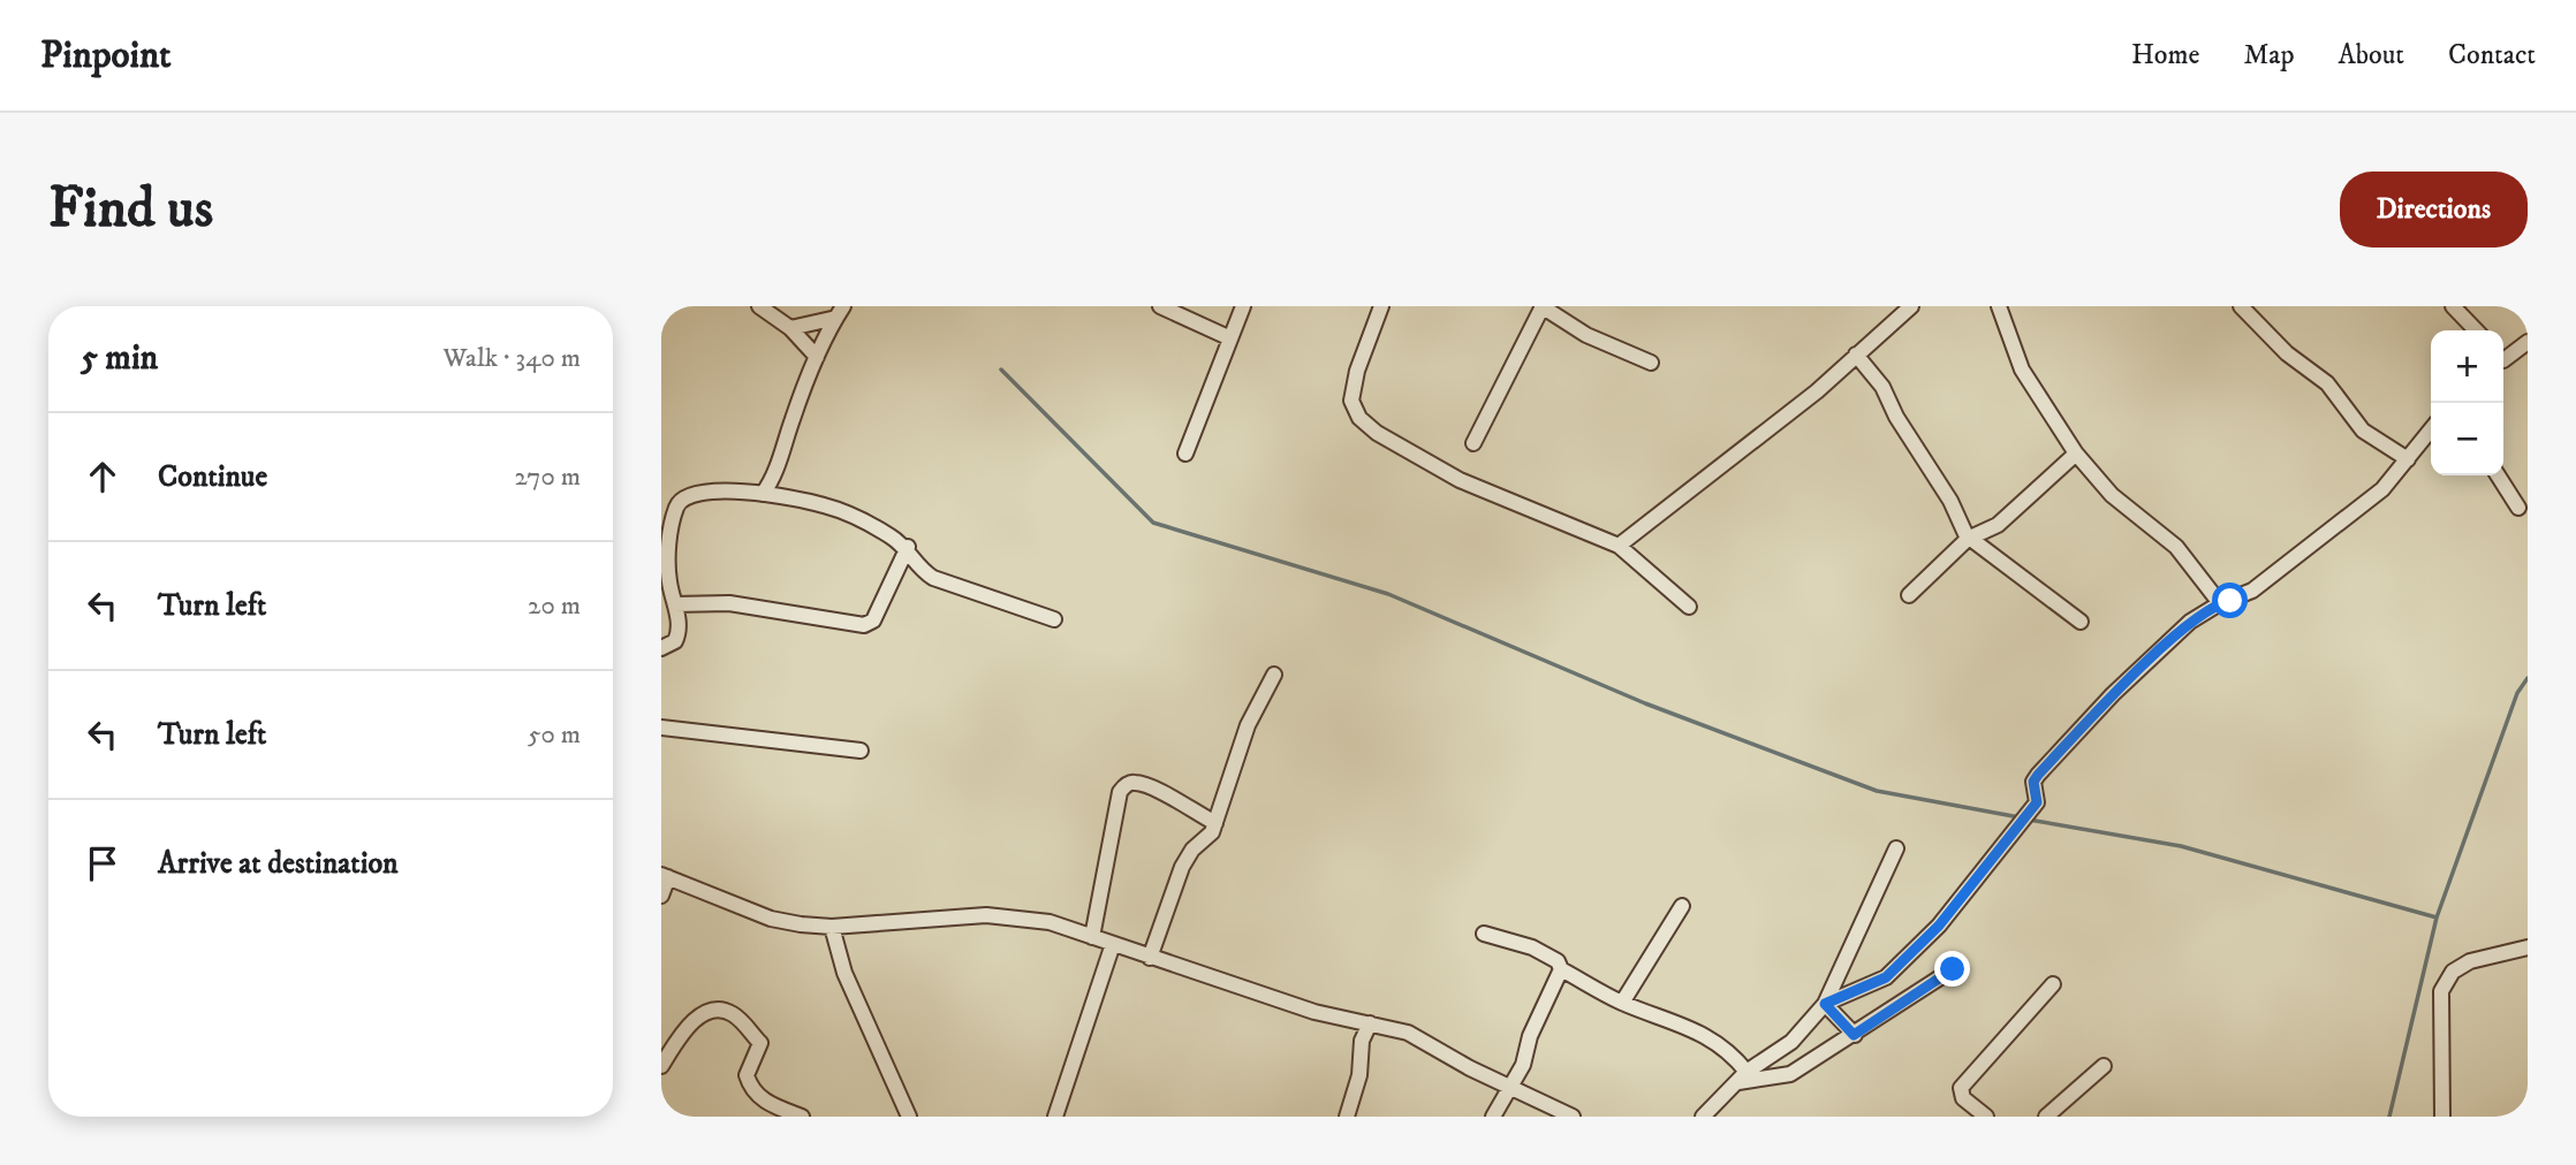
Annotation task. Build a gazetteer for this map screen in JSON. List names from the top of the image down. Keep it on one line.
{"page":{"header":"Pinpoint","nav":["Home","Map","About","Contact"],"buttons":"Directions","title":"Find us","heading":["5 min","Walk · 340 m"],"map_buttons":["+","−"],"list":[["Continue","270 m"],["Turn left","20 m"],["Turn left","50 m"],"Arrive at destination"]}}
